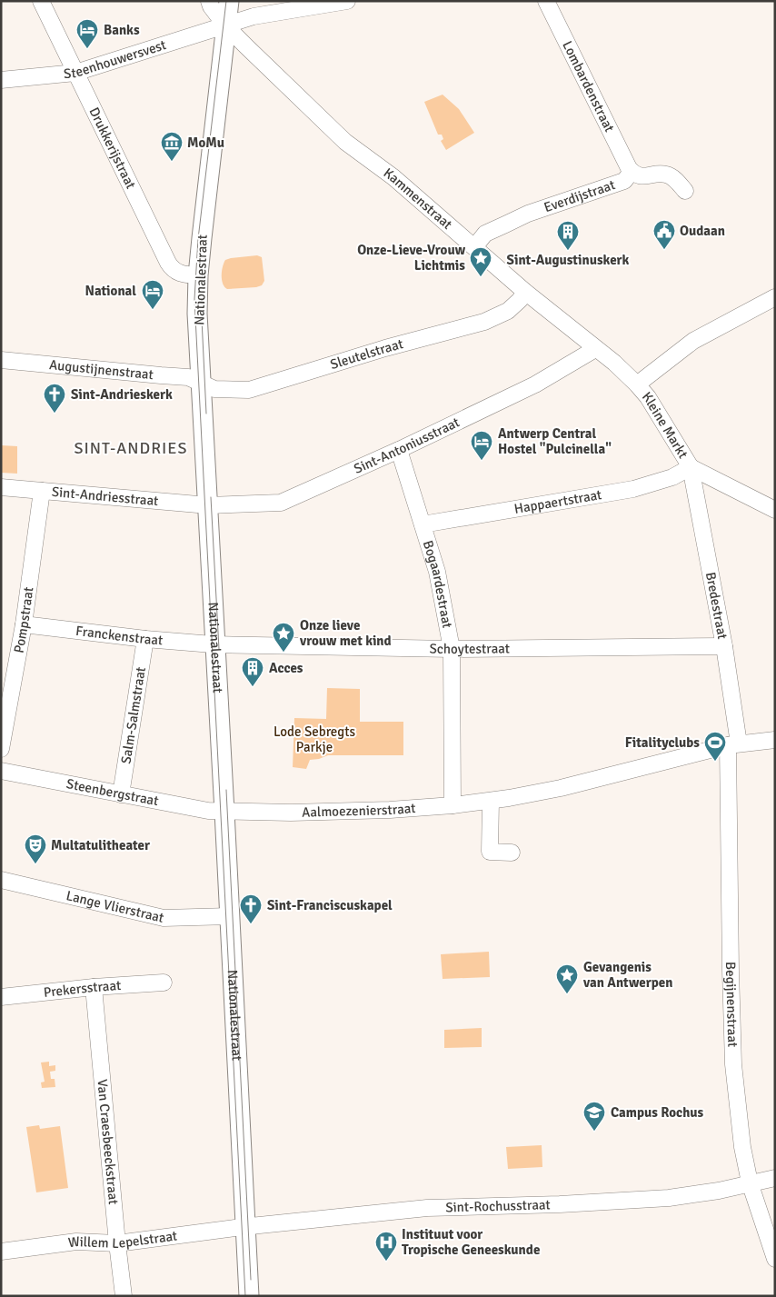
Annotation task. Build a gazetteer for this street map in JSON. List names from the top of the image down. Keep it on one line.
{"streets":{"street":["Steenhouwersvest","Lombardenstraat","Drukkerijstraat","Everdijstraat","Kammenstraat","Nationalestraat","Sleutelstraat","Augustijnenstraat","Kleine Markt","Sint-Antoniusstraat","Sint-Andriesstraat","Happaertstraat","Bogaardestraat","Bredestraat","Pompstraat","Franckenstraat","Schoytestraat","Salm-Salmstraat","Steenbergstraat","Aalmoezenierstraat","Lange Vlierstraat","Prekersstraat","Begijnenstraat","Van Craesbeeckstraat","Sint-Rochusstraat","Willem Lepelstraat"]},"crossings":[["Steenhouwersvest","Drukkerijstraat"],["Steenhouwersvest","Kammenstraat"],["Steenhouwersvest","Nationalestraat"],["Lombardenstraat","Everdijstraat"],["Drukkerijstraat","Nationalestraat"],["Everdijstraat","Kammenstraat"],["Kammenstraat","Nationalestraat"],["Kammenstraat","Sleutelstraat"],["Kammenstraat","Kleine Markt"],["Kammenstraat","Sint-Antoniusstraat"],["Nationalestraat","Sleutelstraat"],["Nationalestraat","Augustijnenstraat"],["Nationalestraat","Sint-Antoniusstraat"],["Nationalestraat","Sint-Andriesstraat"],["Nationalestraat","Franckenstraat"],["Nationalestraat","Schoytestraat"],["Nationalestraat","Steenbergstraat"],["Nationalestraat","Aalmoezenierstraat"],["Nationalestraat","Lange Vlierstraat"],["Nationalestraat","Sint-Rochusstraat"],["Nationalestraat","Willem Lepelstraat"],["Sleutelstraat","Augustijnenstraat"],["Kleine Markt","Happaertstraat"],["Kleine Markt","Bredestraat"],["Sint-Antoniusstraat","Sint-Andriesstraat"],["Sint-Antoniusstraat","Bogaardestraat"],["Sint-Andriesstraat","Pompstraat"],["Happaertstraat","Bogaardestraat"],["Happaertstraat","Bredestraat"],["Bogaardestraat","Schoytestraat"],["Bogaardestraat","Aalmoezenierstraat"],["Bredestraat","Schoytestraat"],["Bredestraat","Aalmoezenierstraat"],["Bredestraat","Begijnenstraat"],["Pompstraat","Franckenstraat"],["Franckenstraat","Schoytestraat"],["Franckenstraat","Salm-Salmstraat"],["Salm-Salmstraat","Steenbergstraat"],["Steenbergstraat","Aalmoezenierstraat"],["Aalmoezenierstraat","Begijnenstraat"],["Prekersstraat","Van Craesbeeckstraat"],["Begijnenstraat","Sint-Rochusstraat"],["Van Craesbeeckstraat","Willem Lepelstraat"],["Sint-Rochusstraat","Willem Lepelstraat"]],"districts":["SINT-ANDRIES"],"parks":["Lode Sebregts Parkje"],"places":{"hotel":["Banks","National","Antwerp Central Hostel \"Pulcinella\""],"museum":["MoMu"],"public building":["Oudaan"],"building":["Sint-Augustinuskerk","Acces"],"place":["Onze-Lieve-Vrouw Lichtmis","Onze lieve vrouw met kind","Gevangenis van Antwerpen"],"church":["Sint-Andrieskerk","Sint-Franciscuskapel"],"sports":["Fitalityclubs"],"theatre":["Multatulitheater"],"school or university":["Campus Rochus"],"hospital":["Instituut voor Tropische Geneeskunde"]}}
